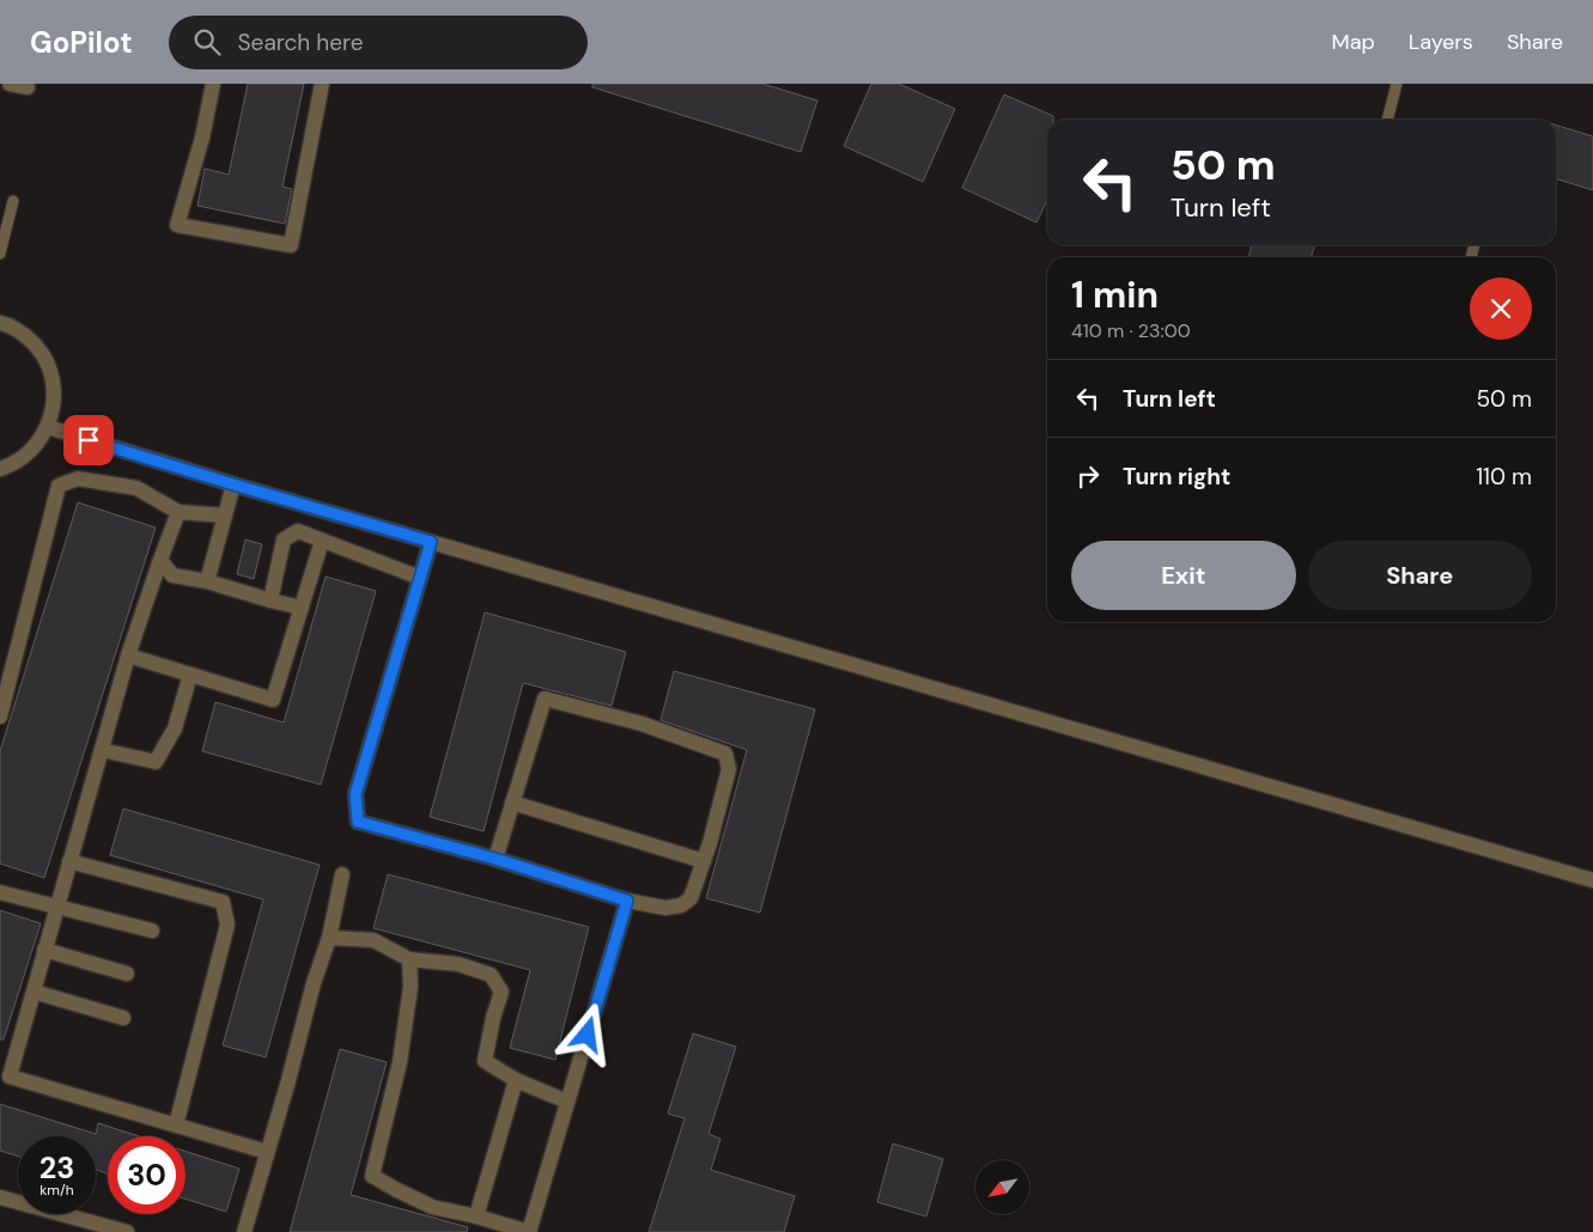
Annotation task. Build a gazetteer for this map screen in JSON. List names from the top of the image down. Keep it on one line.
{"north":"bottom left","page":{"header":"GoPilot","search":"Search here","nav":["Map","Layers","Share"],"turn":["50 m","Turn left"],"heading":["1 min","410 m · 23:00"],"list":[{"name":"Turn left","value":"50 m"},{"name":"Turn right","value":"110 m"}],"buttons":["Exit","Share"],"speed":"23 km/h","limit":"30"}}
